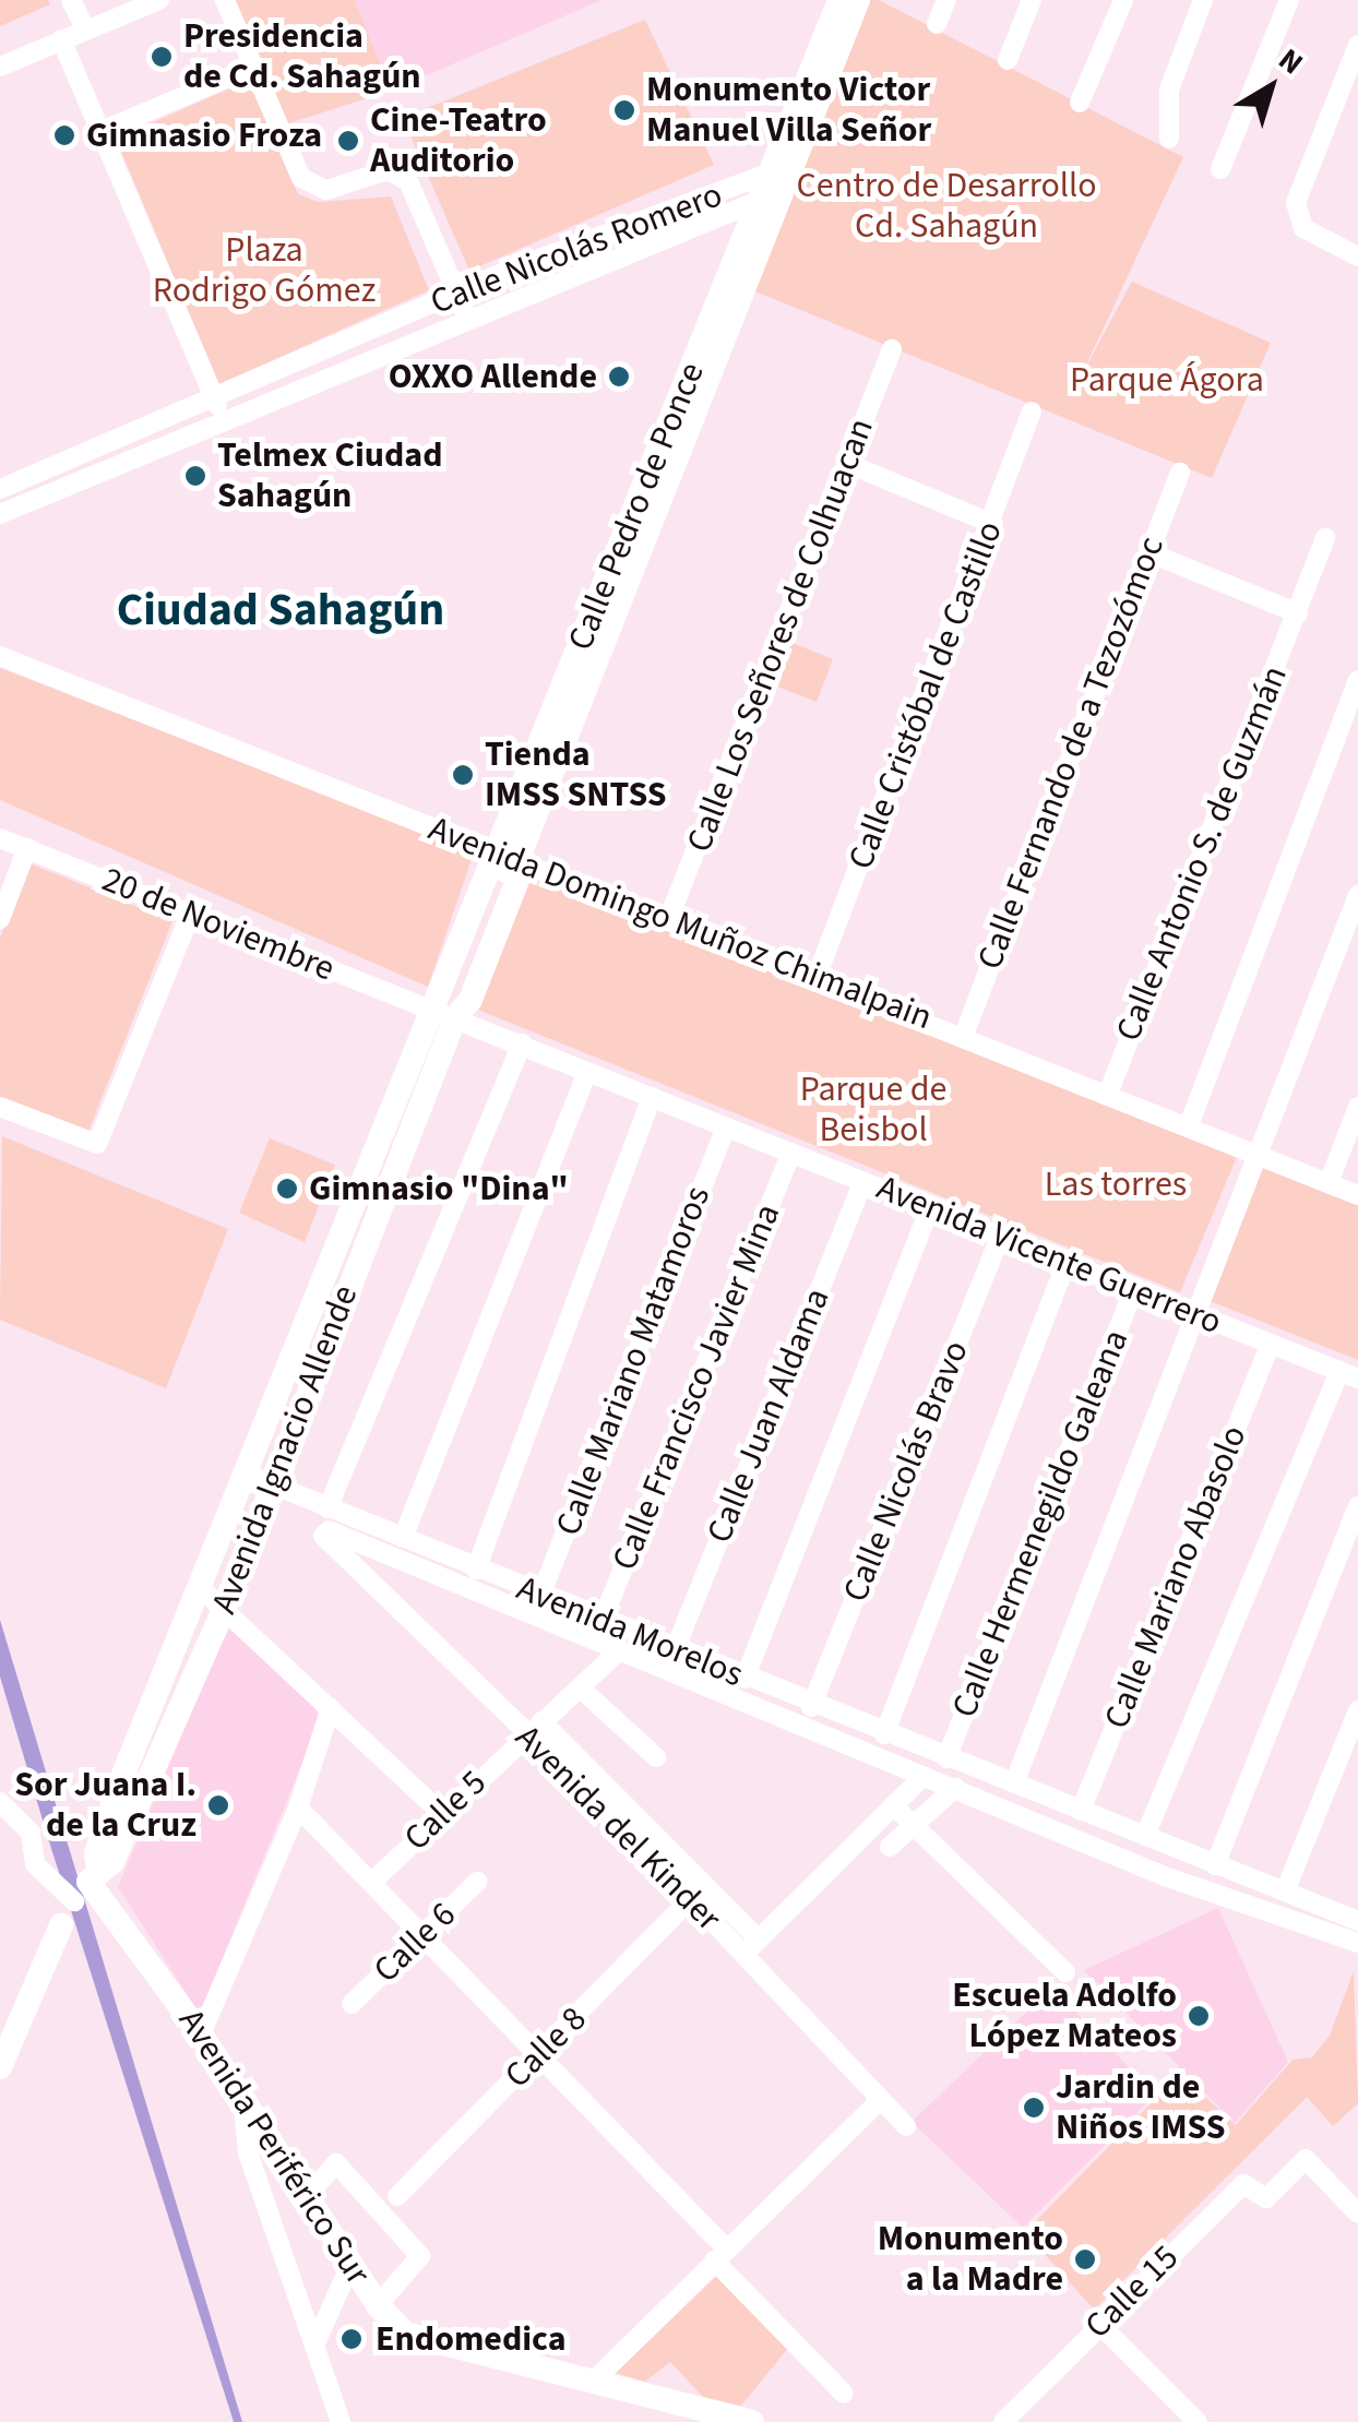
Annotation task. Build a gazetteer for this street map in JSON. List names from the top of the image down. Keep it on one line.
{"streets":{"street":["Calle Nicolás Romero","Calle Pedro de Ponce","Calle Los Señores de Colhuacan","Calle Cristóbal de Castillo","Calle Fernando de a Tezozómoc","Calle Antonio S. de Guzmán","Avenida Domingo Muñoz Chimalpain","20 de Noviembre","Avenida Vicente Guerrero","Calle Mariano Matamoros","Calle Francisco Javier Mina","Calle Juan Aldama","Avenida Ignacio Allende","Calle Nicolás Bravo","Calle Hermenegildo Galeana","Calle Mariano Abasolo","Avenida Morelos","Calle 5","Avenida del Kinder","Calle 6","Calle 8","Avenida Periférico Sur","Calle 15"]},"crossings":[["Calle Nicolás Romero","Calle Pedro de Ponce"],["Calle Pedro de Ponce","Avenida Domingo Muñoz Chimalpain"],["Calle Pedro de Ponce","20 de Noviembre"],["Calle Pedro de Ponce","Avenida Vicente Guerrero"],["Calle Pedro de Ponce","Avenida Ignacio Allende"],["Calle Los Señores de Colhuacan","Avenida Domingo Muñoz Chimalpain"],["Calle Cristóbal de Castillo","Avenida Domingo Muñoz Chimalpain"],["Calle Fernando de a Tezozómoc","Avenida Domingo Muñoz Chimalpain"],["Calle Antonio S. de Guzmán","Avenida Domingo Muñoz Chimalpain"],["Avenida Domingo Muñoz Chimalpain","Calle Hermenegildo Galeana"],["20 de Noviembre","Avenida Vicente Guerrero"],["20 de Noviembre","Avenida Ignacio Allende"],["Avenida Vicente Guerrero","Calle Mariano Matamoros"],["Avenida Vicente Guerrero","Calle Francisco Javier Mina"],["Avenida Vicente Guerrero","Calle Juan Aldama"],["Avenida Vicente Guerrero","Avenida Ignacio Allende"],["Avenida Vicente Guerrero","Calle Nicolás Bravo"],["Avenida Vicente Guerrero","Calle Hermenegildo Galeana"],["Avenida Vicente Guerrero","Calle Mariano Abasolo"],["Calle Mariano Matamoros","Avenida Morelos"],["Calle Francisco Javier Mina","Avenida Morelos"],["Calle Juan Aldama","Avenida Morelos"],["Avenida Ignacio Allende","Avenida Morelos"],["Avenida Ignacio Allende","Avenida Periférico Sur"],["Calle Nicolás Bravo","Avenida Morelos"],["Calle Hermenegildo Galeana","Avenida Morelos"],["Calle Mariano Abasolo","Avenida Morelos"],["Avenida Morelos","Calle 5"],["Avenida Morelos","Avenida del Kinder"],["Calle 5","Avenida del Kinder"],["Avenida del Kinder","Calle 8"]],"districts":["Ciudad Sahagún"],"parks":["Centro de Desarrollo Cd. Sahagún","Plaza Rodrigo Gómez","Parque Ágora","Parque de Beisbol","Las torres"],"places":["Presidencia de Cd. Sahagún","Monumento Victor Manuel Villa Señor","Gimnasio Froza","Cine-Teatro Auditorio","OXXO Allende","Telmex Ciudad Sahagún","Tienda IMSS SNTSS","Gimnasio \"Dina\"","Sor Juana I. de la Cruz","Escuela Adolfo López Mateos","Jardin de Niños IMSS","Monumento a la Madre","Endomedica"],"north":"top right"}
